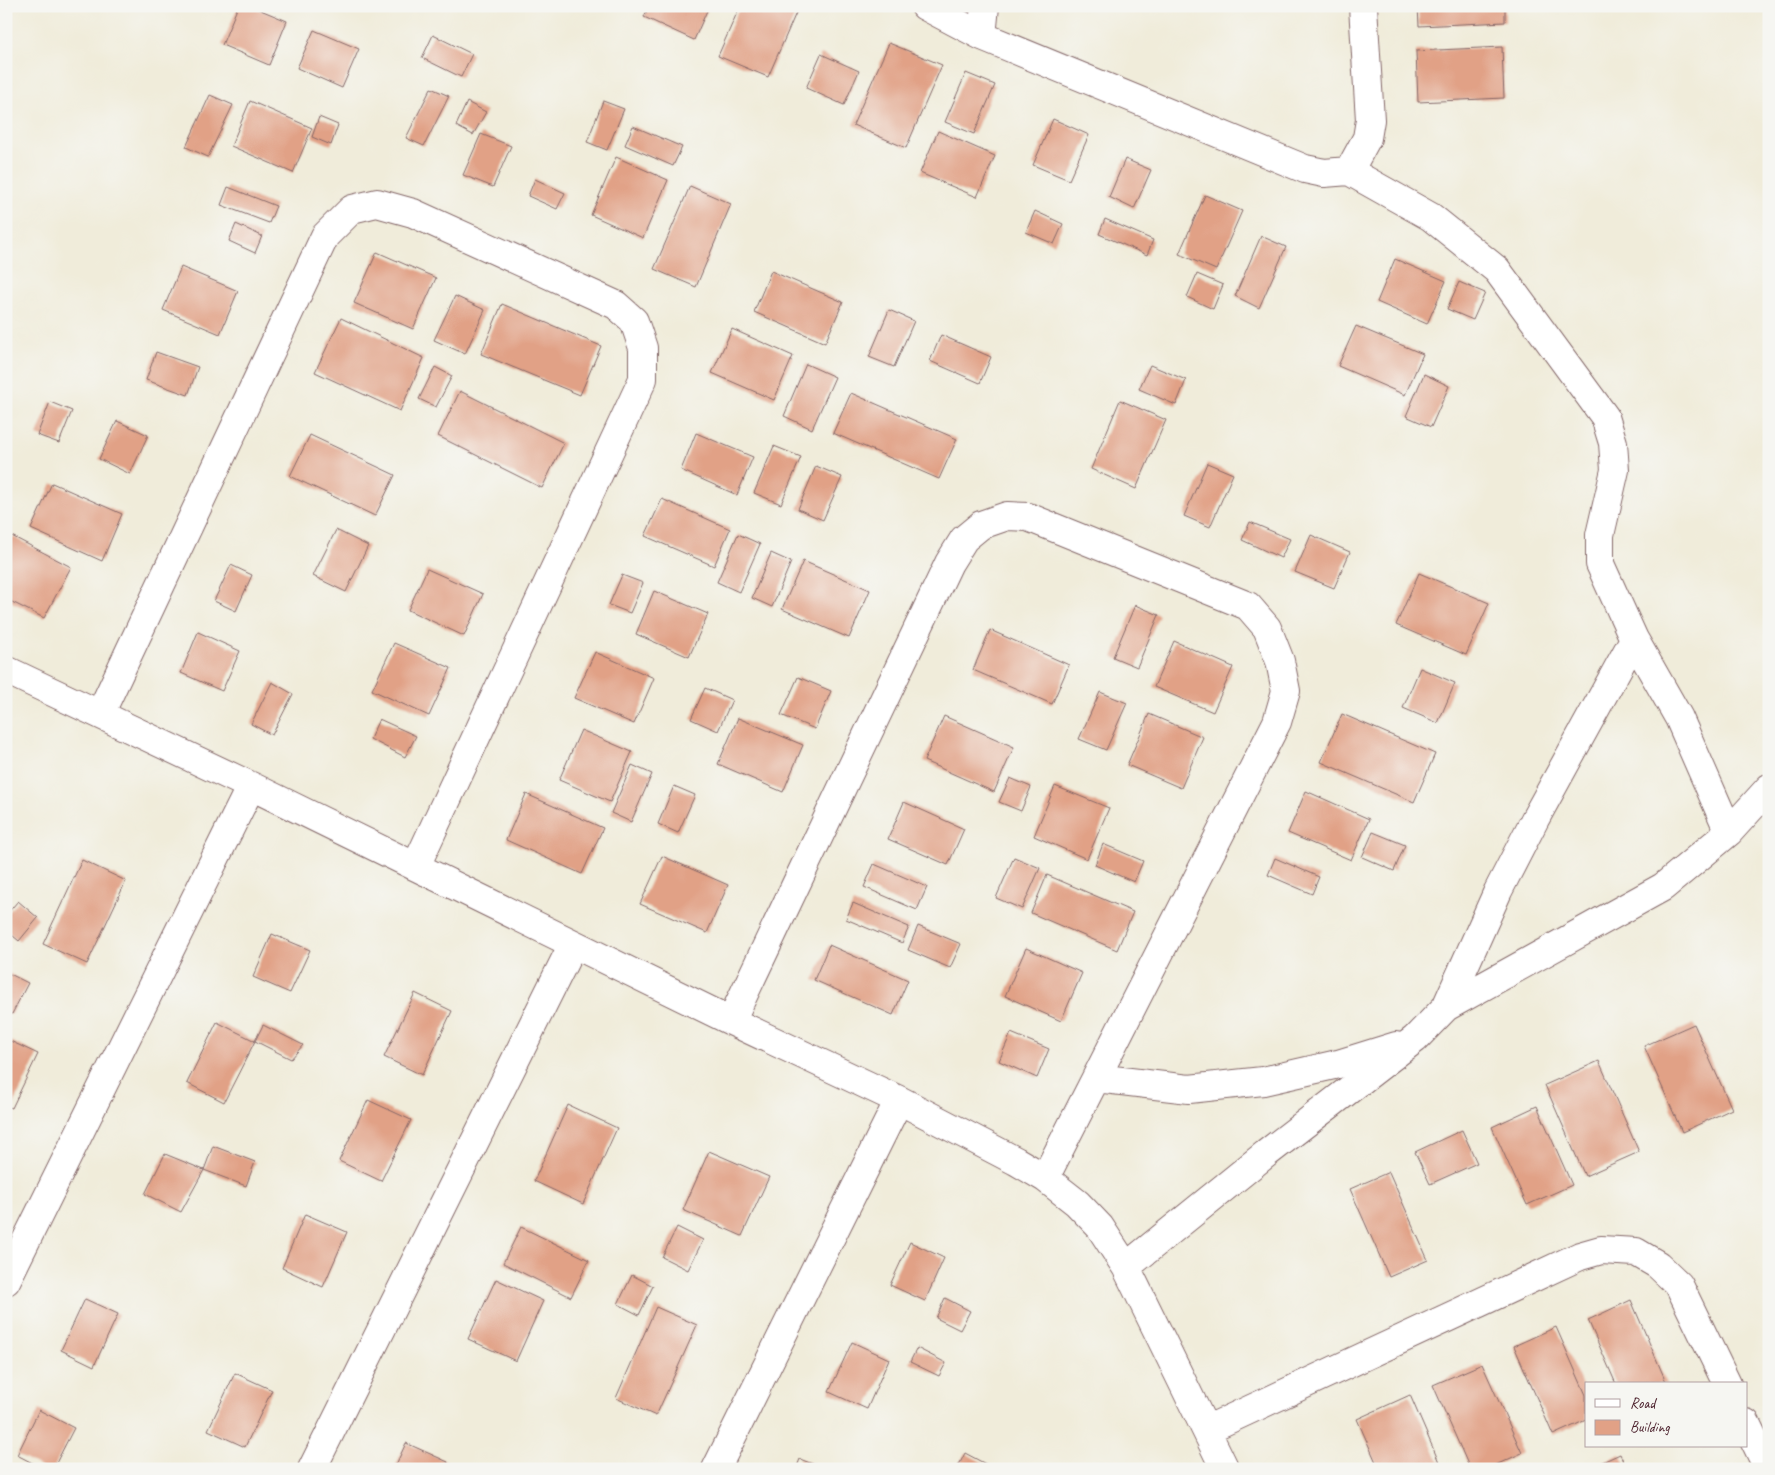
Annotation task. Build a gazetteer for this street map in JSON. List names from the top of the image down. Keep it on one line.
{"legend":["Road","Building"]}
